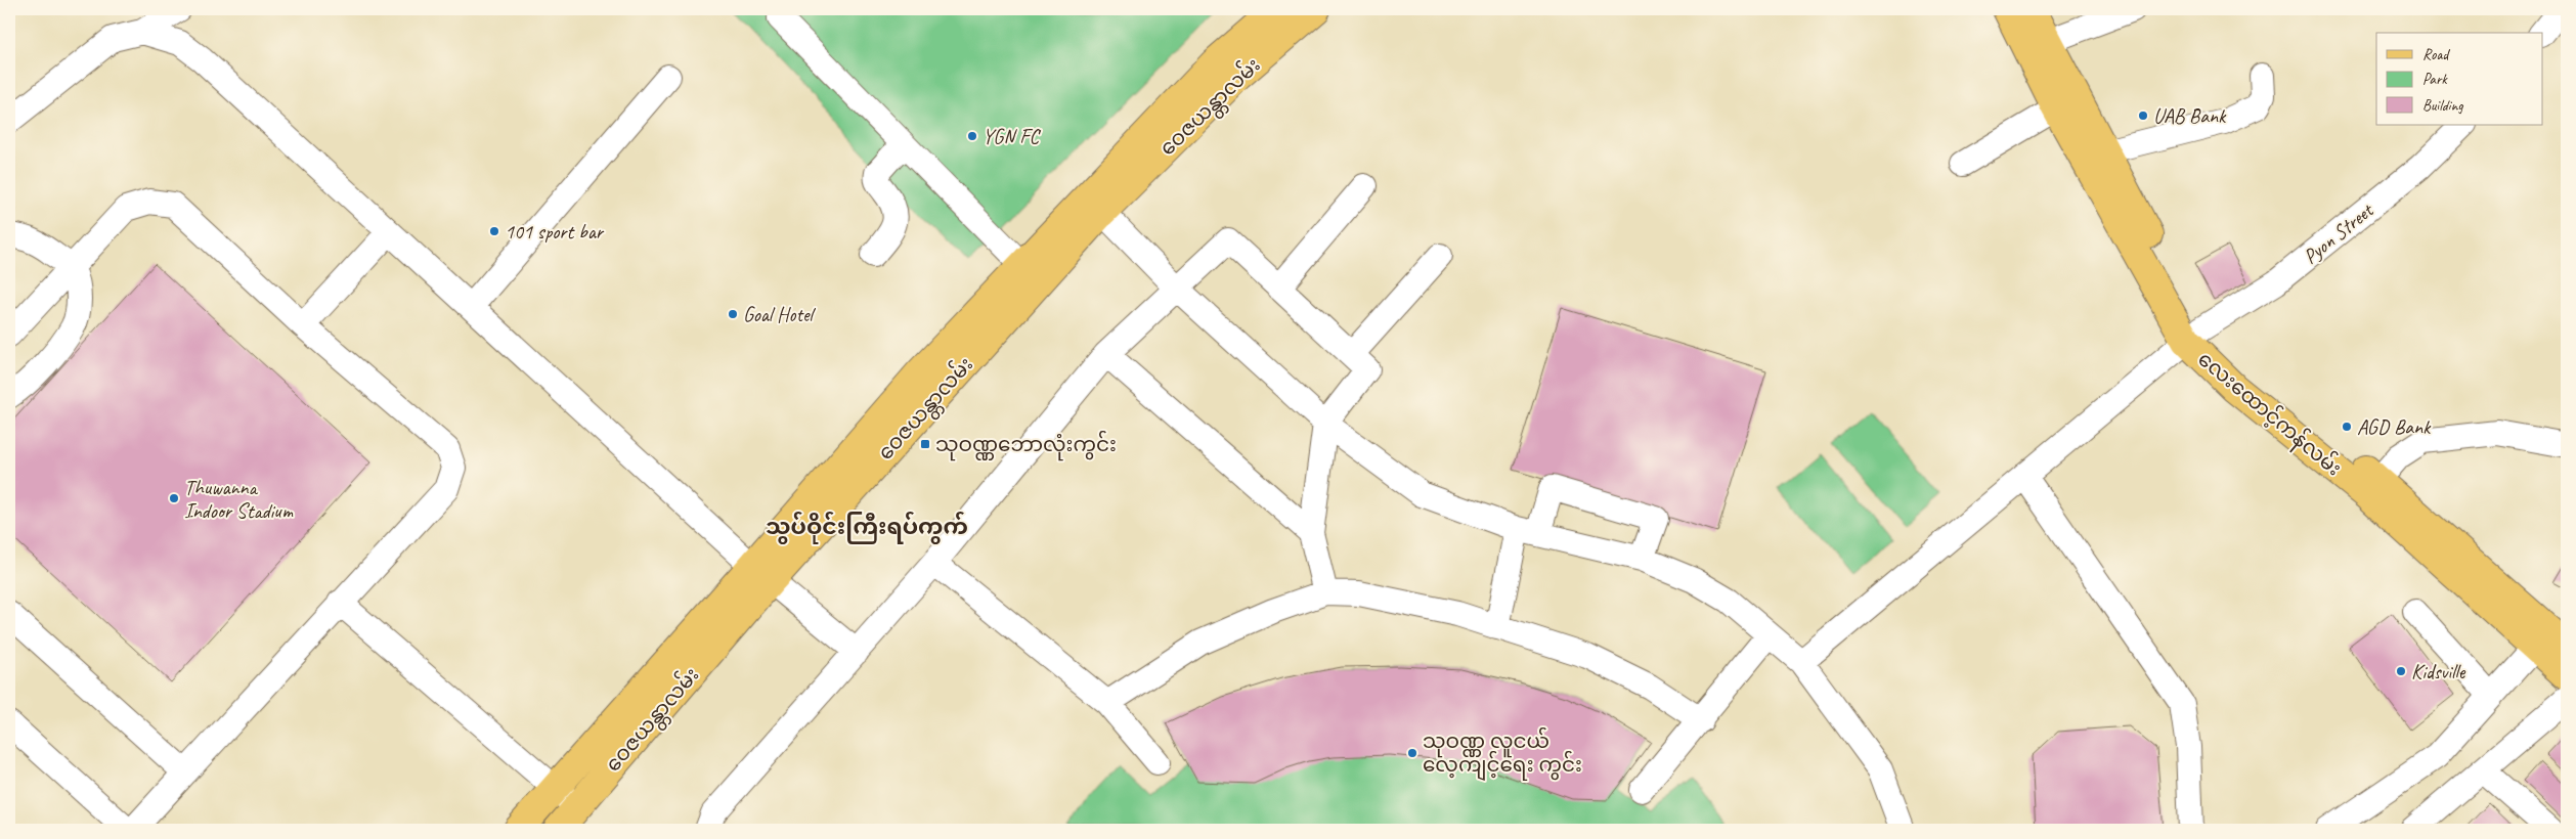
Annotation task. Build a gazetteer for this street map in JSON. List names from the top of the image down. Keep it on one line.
{"streets":{"main road":["ဝေဇယန္တာလမ်း","လေးထောင့်ကန်လမ်း"],"street":["Pyon Street"]},"crossings":[["Pyon Street","လေးထောင့်ကန်လမ်း"]],"districts":["သွပ်ဝိုင်းကြီးရပ်ကွက်"],"places":{"other":["UAB Bank","YGN FC","101 sport bar","Goal Hotel","AGD Bank","Thuwanna Indoor Stadium","Kidsville","သုဝဏ္ဏ လူငယ် လေ့ကျင့်ရေး ကွင်း"],"transit":["သုဝဏ္ဏဘောလုံးကွင်း"]},"legend":["Road","Park","Building"]}
